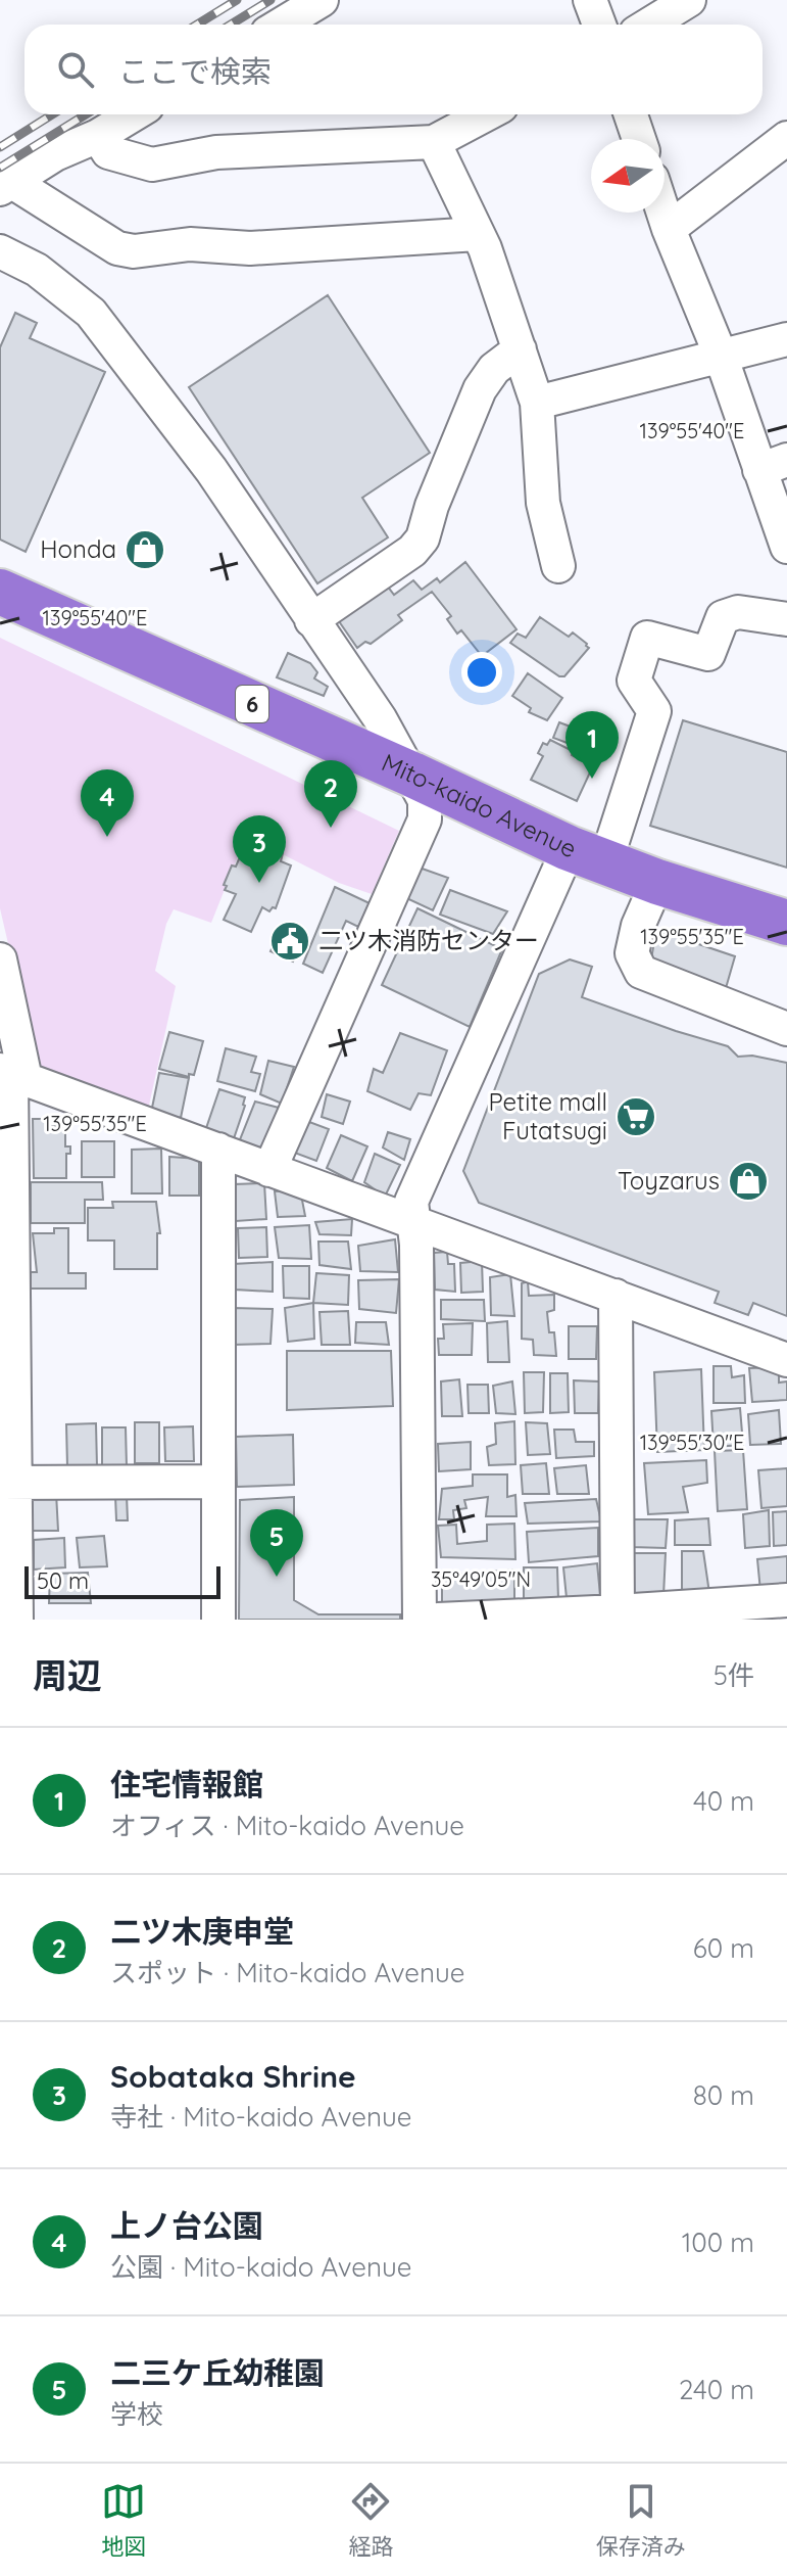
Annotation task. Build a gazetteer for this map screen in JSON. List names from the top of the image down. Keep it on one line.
{"streets":{"highway":["6","Mito-kaido Avenue"]},"places":{"shop":["Honda","Toyzarus"],"public building":["二ツ木消防センター"],"supermarket":["Petite mall Futatsugi"]},"scale_bar":"50 m","north":"left","page":{"search":"ここで検索","pins":["1","2","4","3","5"],"scale":"50 m","heading":["周辺","5件"],"list":[{"mark":"1","name":"住宅情報館","note":"オフィス · Mito-kaido Avenue","value":"40 m"},{"mark":"2","name":"二ツ木庚申堂","note":"スポット · Mito-kaido Avenue","value":"60 m"},{"mark":"3","name":"Sobataka Shrine","note":"寺社 · Mito-kaido Avenue","value":"80 m"},{"mark":"4","name":"上ノ台公園","note":"公園 · Mito-kaido Avenue","value":"100 m"},{"mark":"5","name":"二三ケ丘幼稚園","note":"学校","value":"240 m"}],"nav":["地図","経路","保存済み"]},"coordinates":["139°55'40\"E","139°55'35\"E","139°55'30\"E","35°49'05\"N"]}
